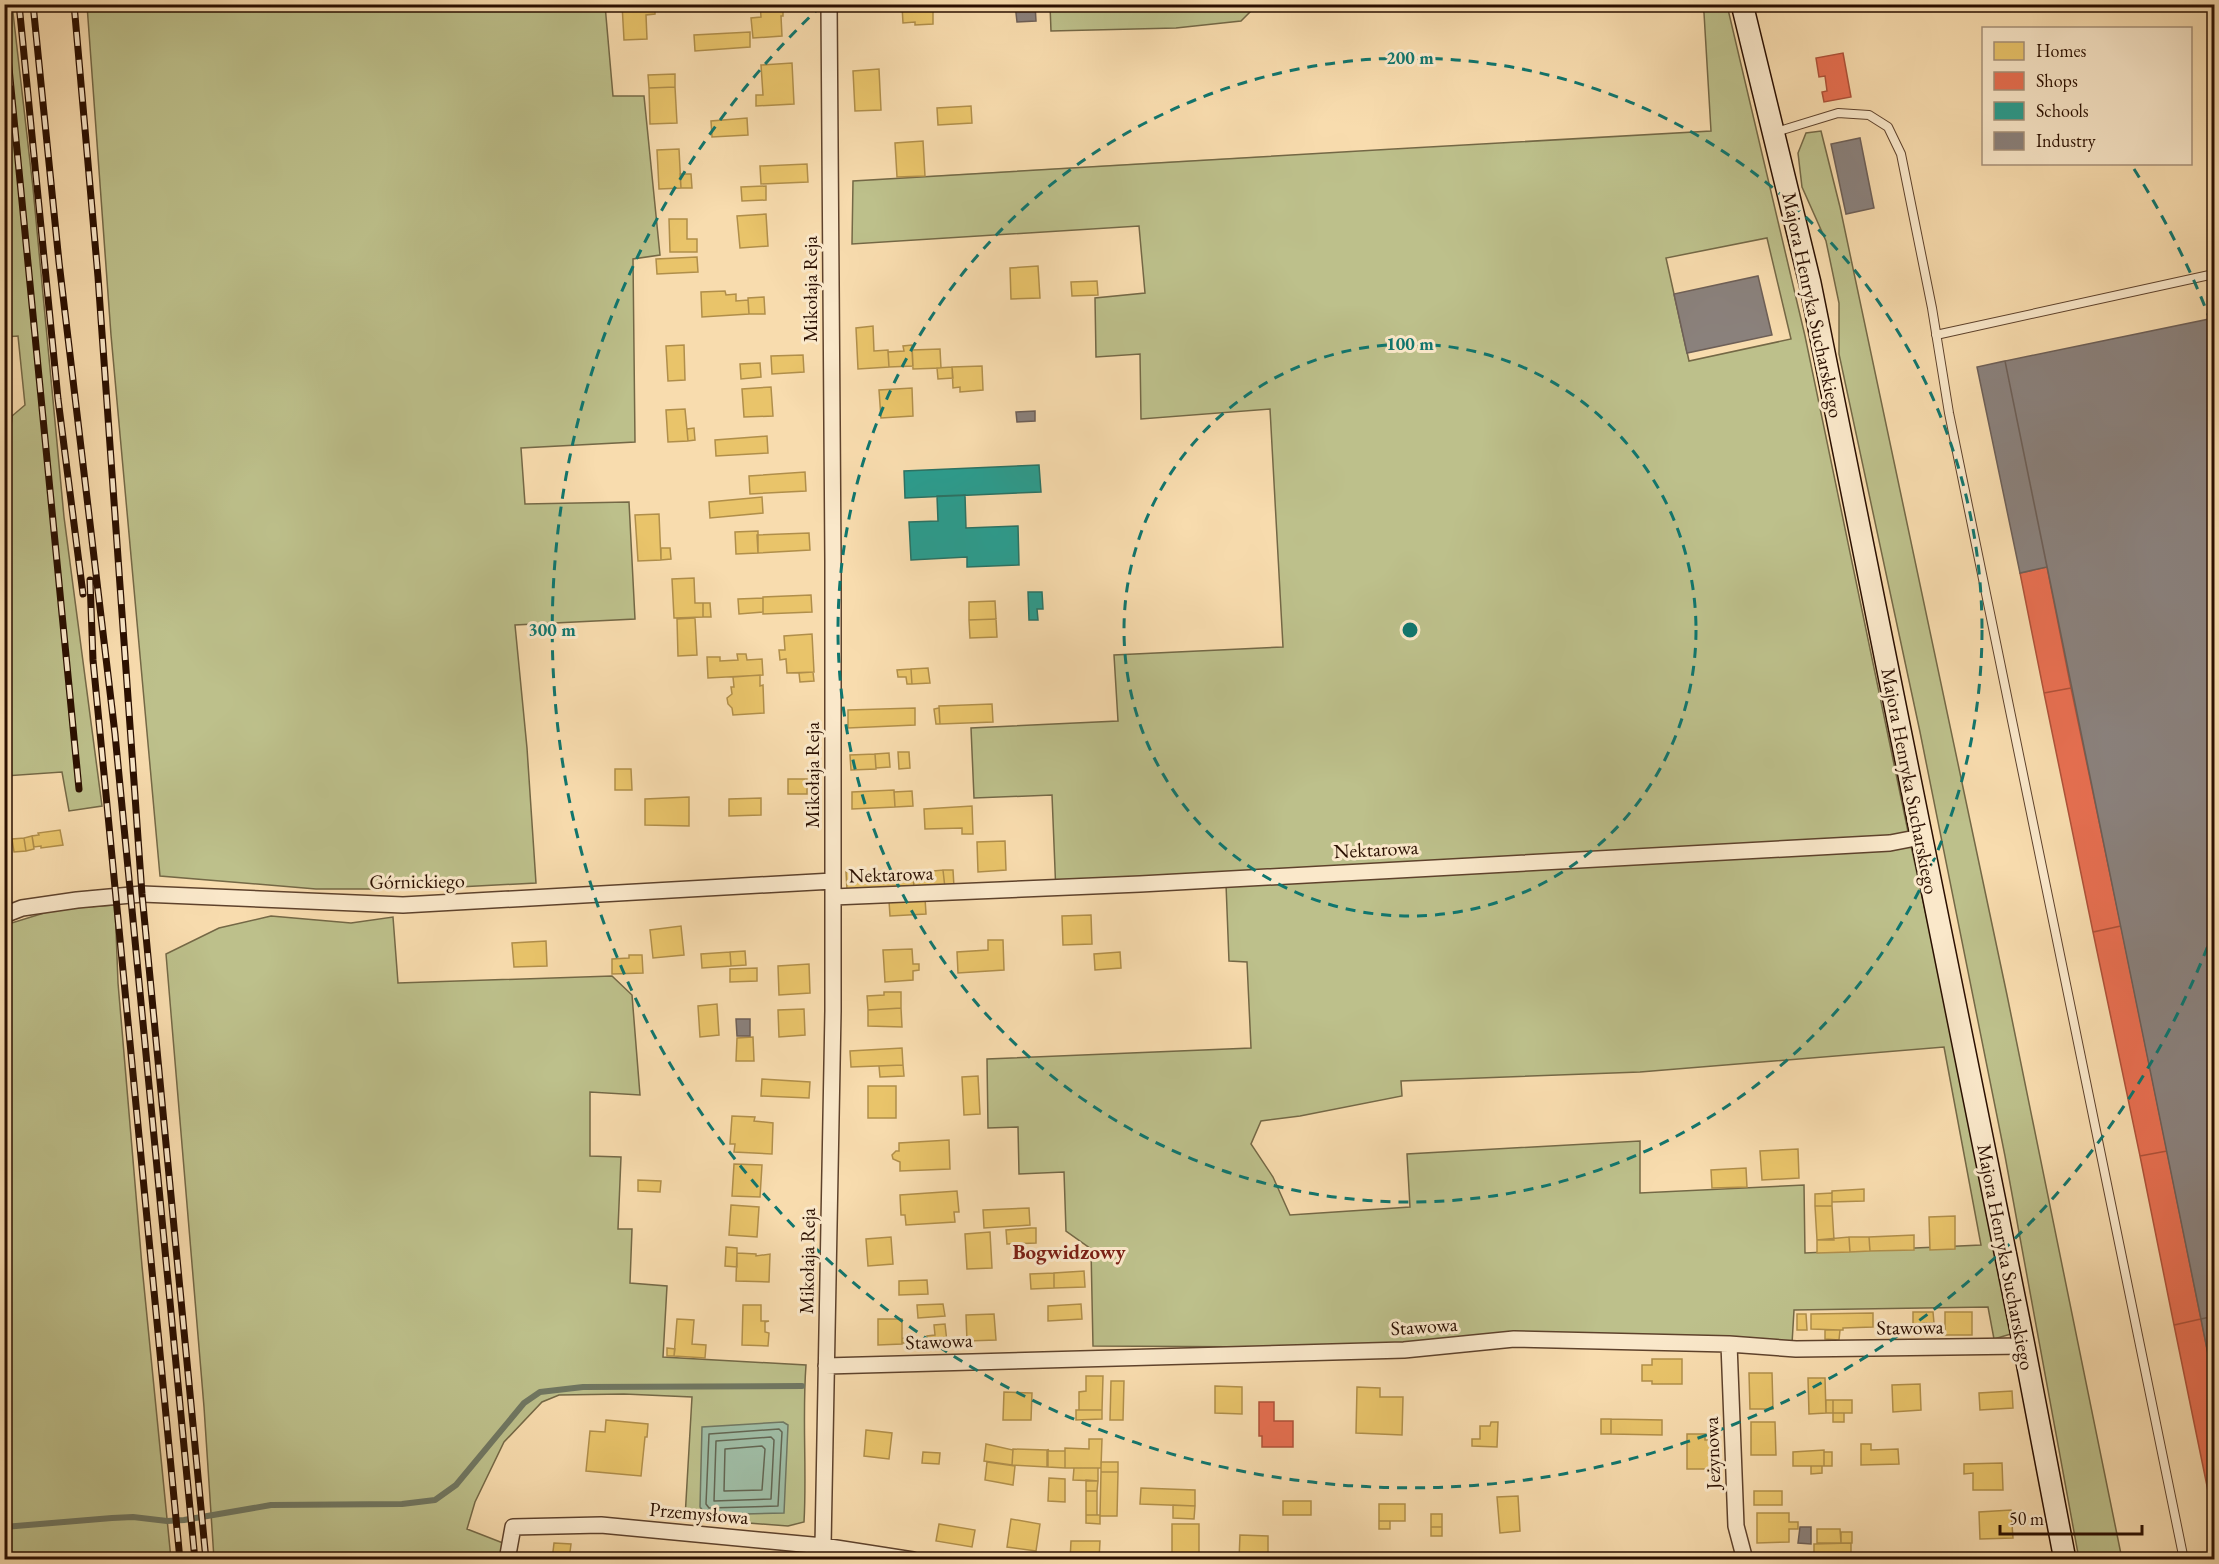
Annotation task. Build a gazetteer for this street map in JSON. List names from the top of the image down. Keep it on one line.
{"streets":{"street":["Mikołaja Reja","Majora Henryka Sucharskiego","Nektarowa","Górnickiego","Stawowa","Jeżynowa","Przemysłowa"]},"crossings":[["Mikołaja Reja","Nektarowa"],["Mikołaja Reja","Górnickiego"],["Mikołaja Reja","Stawowa"],["Mikołaja Reja","Przemysłowa"],["Majora Henryka Sucharskiego","Nektarowa"],["Majora Henryka Sucharskiego","Stawowa"],["Stawowa","Jeżynowa"]],"districts":["Bogwidzowy"],"legend":["Homes","Shops","Schools","Industry"],"scale_bar":"50 m","rings":["200 m","100 m","300 m"]}
